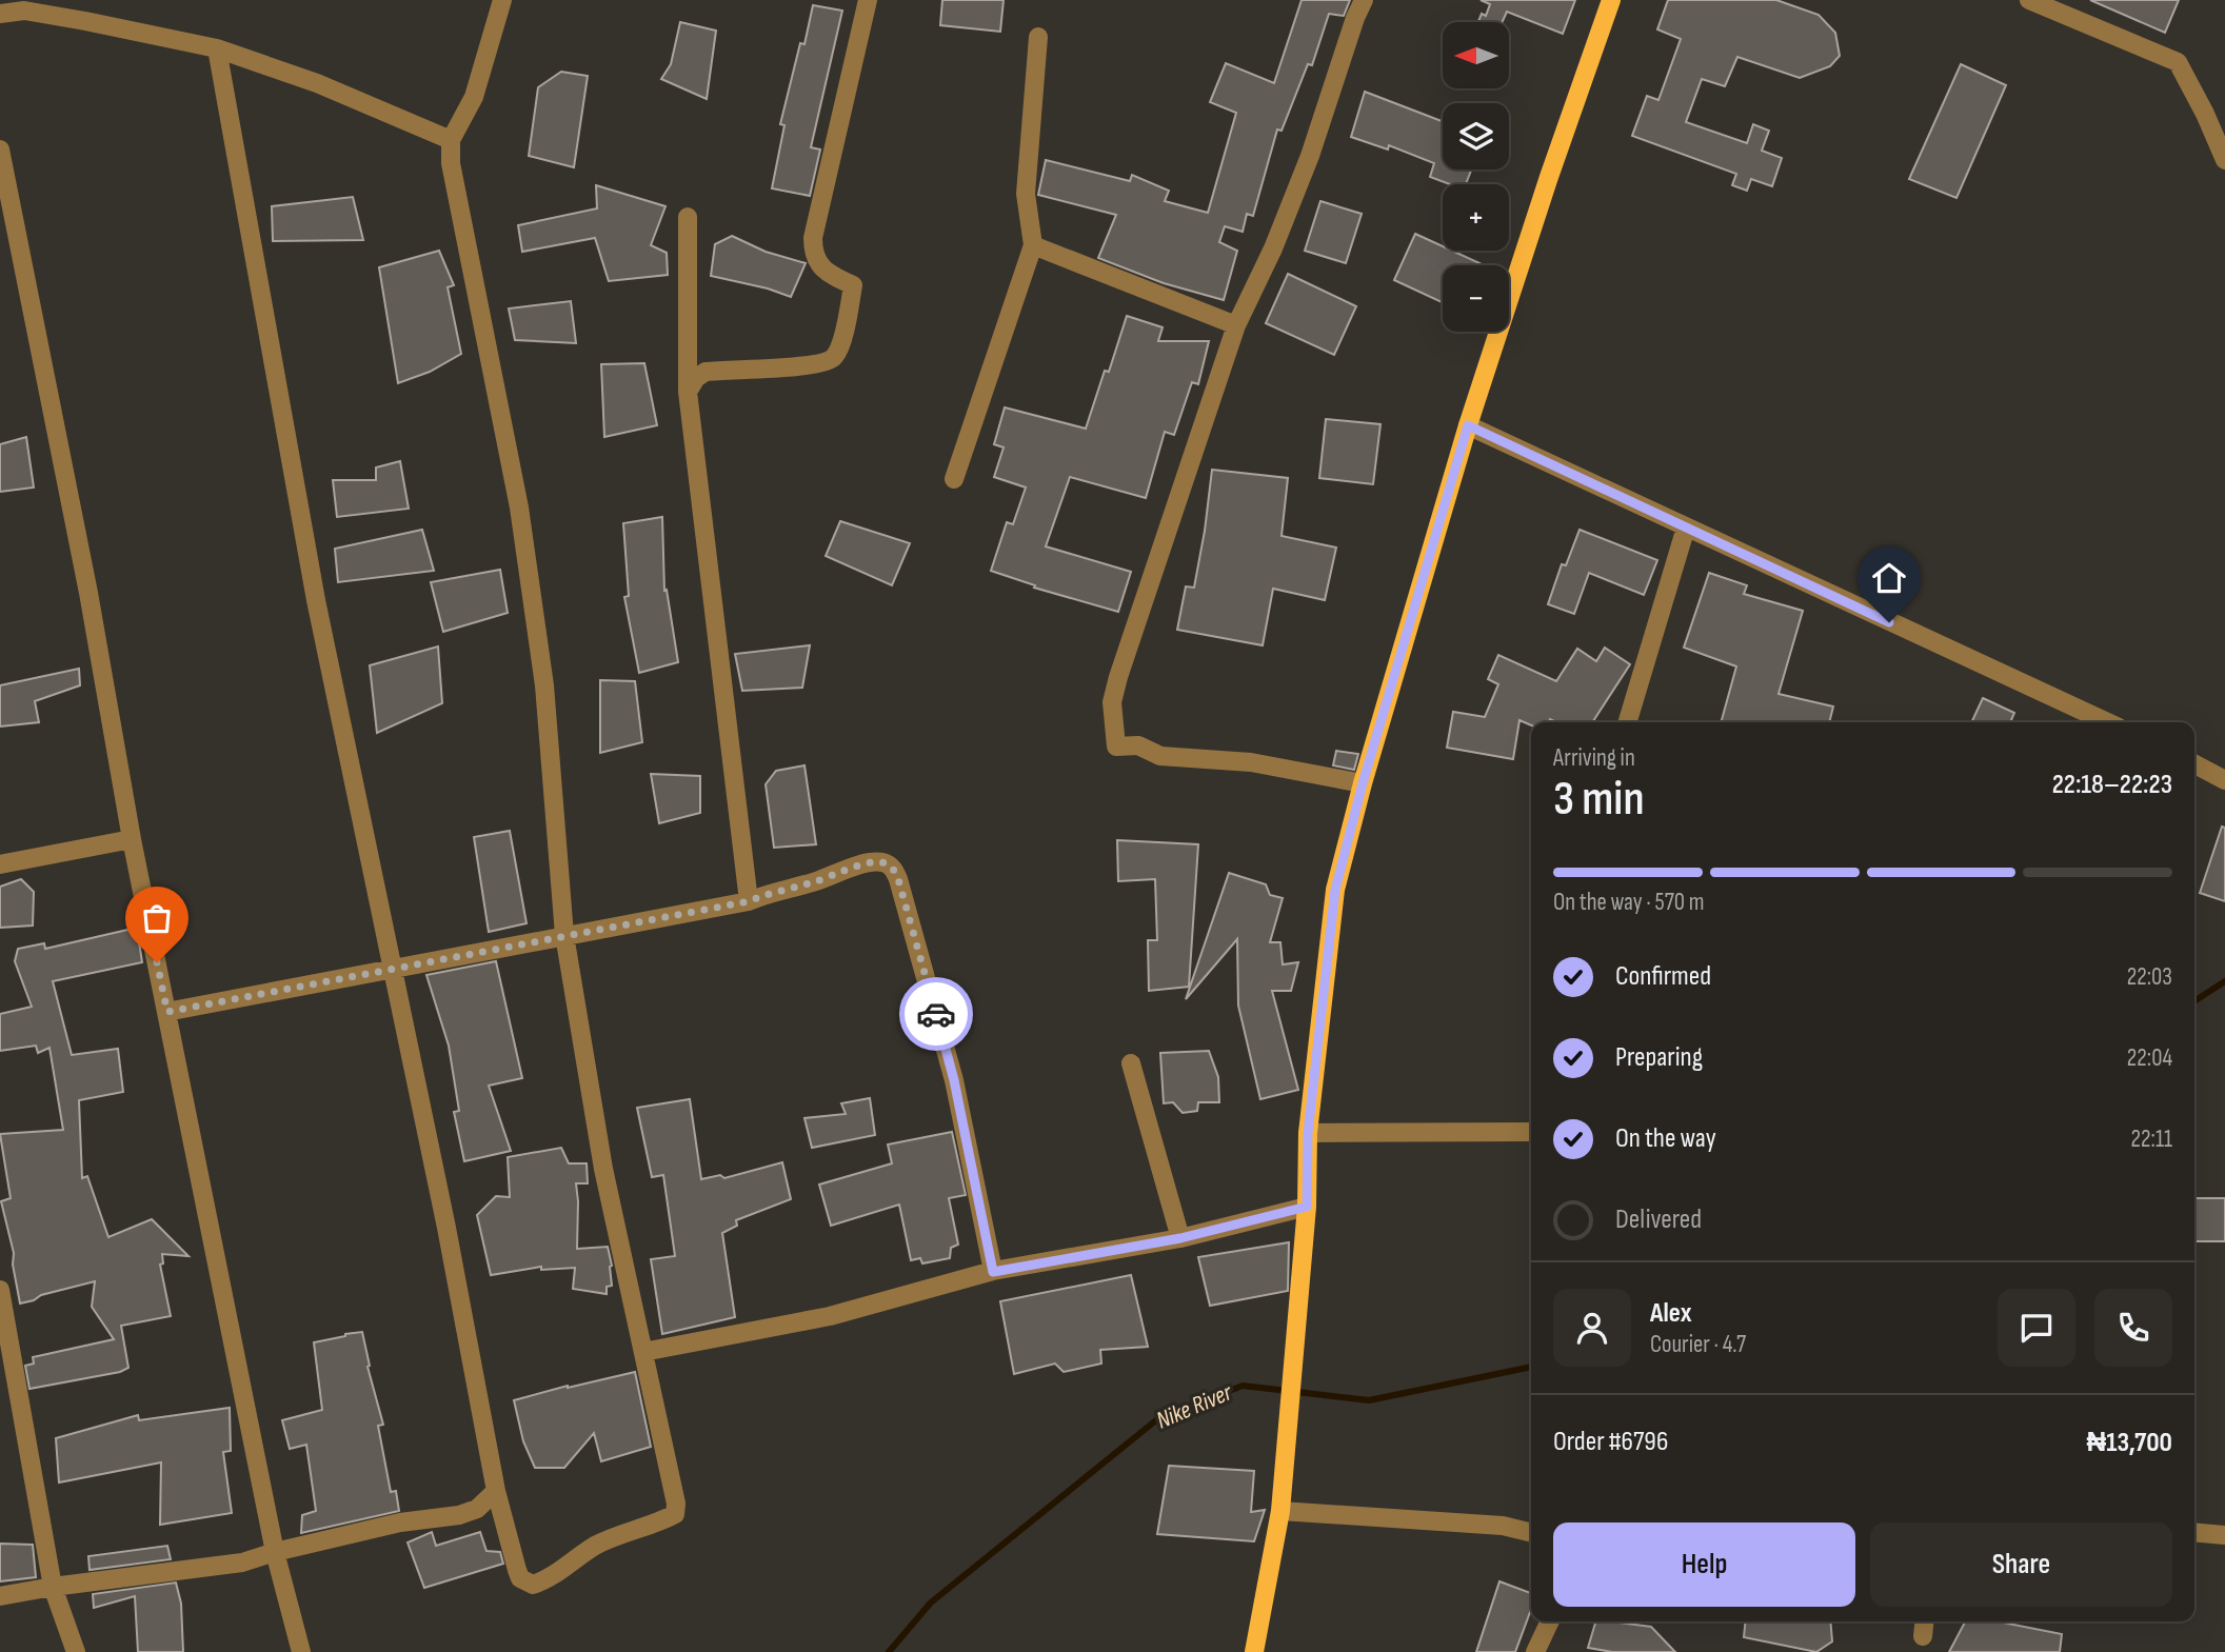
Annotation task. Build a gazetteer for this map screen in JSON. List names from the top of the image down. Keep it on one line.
{"water":["Nike River"],"north":"left","page":{"map_buttons":["+","−"],"heading":["3 min","Arriving in","22:18–22:23"],"panel":["Alex","Courier · 4.7","Order #6796","₦13,700"],"bar":"On the way · 570 m","list":[["Confirmed","22:03"],["Preparing","22:04"],["On the way","22:11"],"Delivered"],"buttons":["Help","Share"]}}
